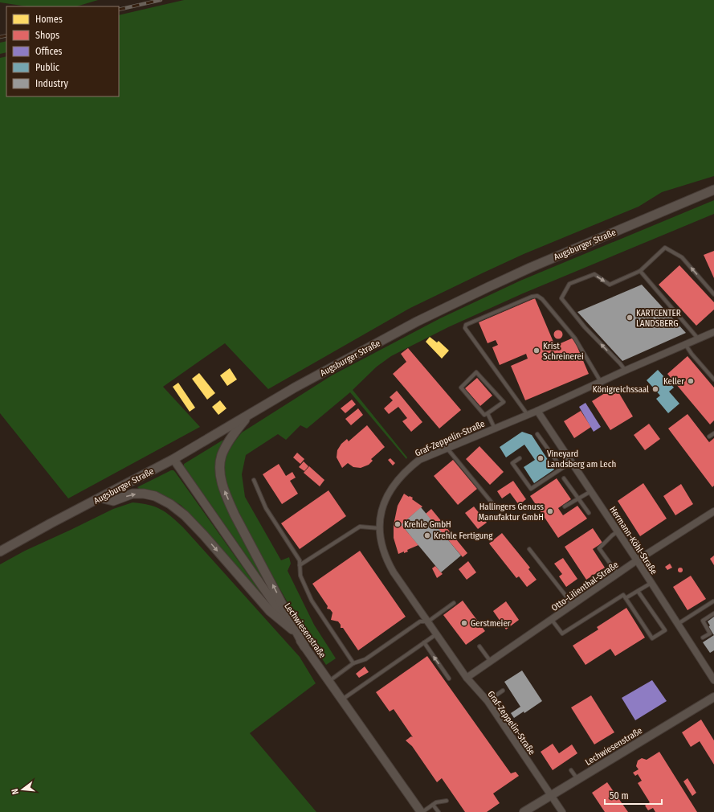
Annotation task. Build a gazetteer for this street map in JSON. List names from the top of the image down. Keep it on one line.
{"streets":{"main road":["Augsburger Straße"],"street":["Graf-Zeppelin-Straße","Hermann-Köhl-Straße","Otto-Lilienthal-Straße","Lechwiesenstraße"]},"crossings":[["Augsburger Straße","Lechwiesenstraße"],["Graf-Zeppelin-Straße","Hermann-Köhl-Straße"],["Graf-Zeppelin-Straße","Otto-Lilienthal-Straße"],["Graf-Zeppelin-Straße","Lechwiesenstraße"],["Hermann-Köhl-Straße","Otto-Lilienthal-Straße"]],"places":["KARTCENTER LANDSBERG","Krist Schreinerei","Keller","Königreichssaal","Vineyard Landsberg am Lech","Hallingers Genuss Manufaktur GmbH","Krehle GmbH","Krehle Fertigung","Gerstmeier"],"legend":["Homes","Shops","Offices","Public","Industry"],"scale_bar":"50 m","north":"left"}
